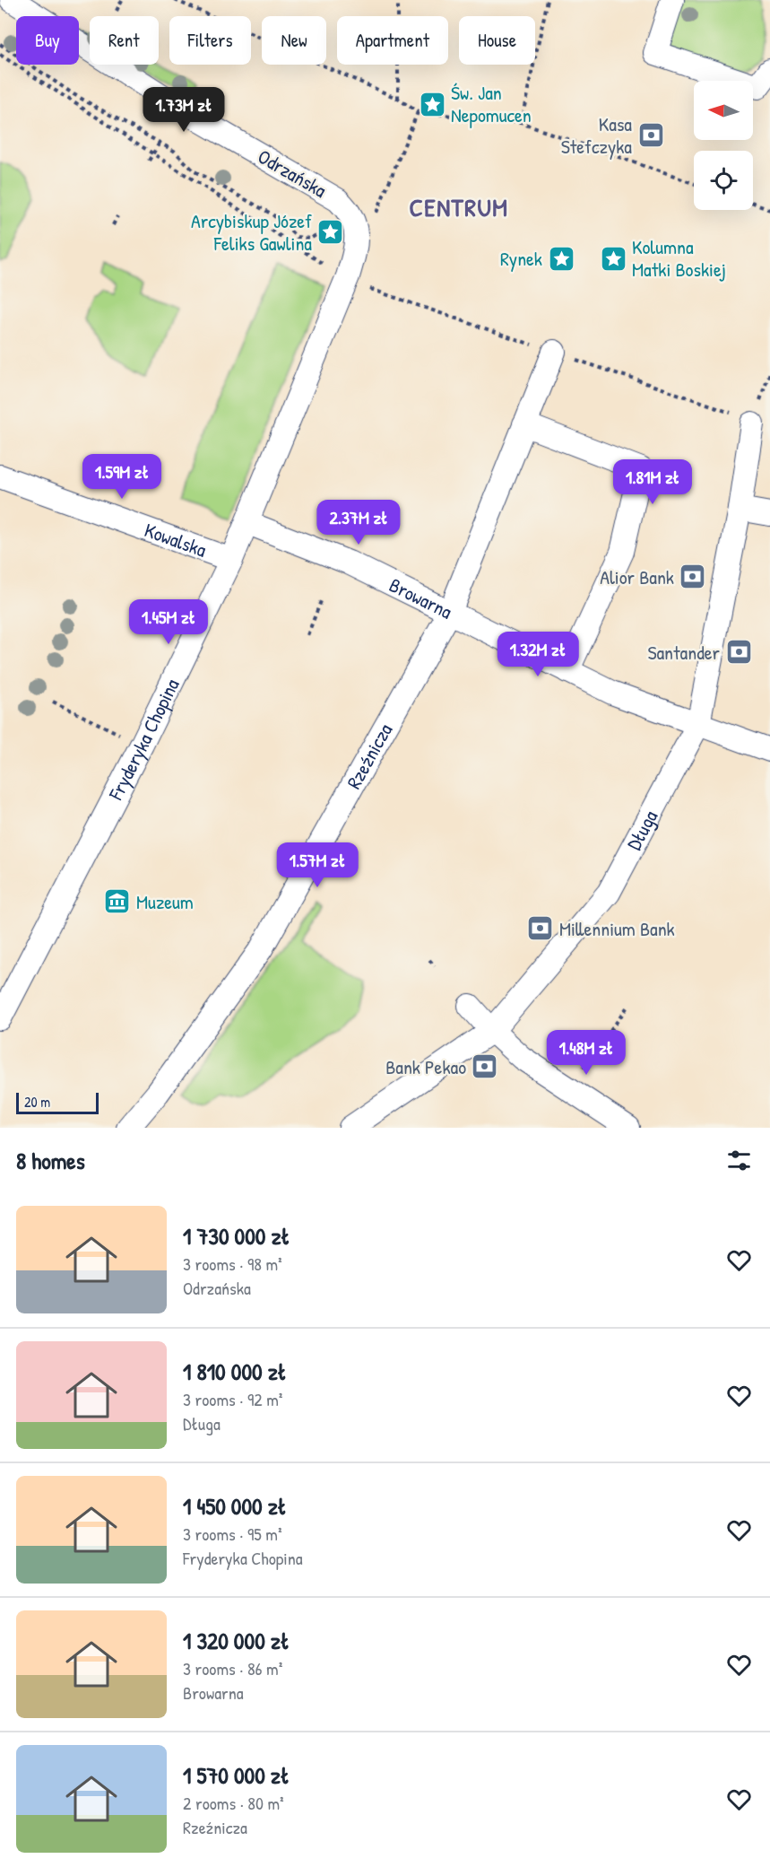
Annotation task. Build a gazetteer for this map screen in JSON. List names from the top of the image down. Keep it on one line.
{"streets":{"street":["Odrzańska","Kowalska","Browarna","Fryderyka Chopina","Rzeźnicza","Długa"]},"crossings":[["Kowalska","Fryderyka Chopina"],["Browarna","Fryderyka Chopina"],["Browarna","Rzeźnicza"],["Browarna","Długa"]],"districts":["CENTRUM"],"places":{"place":["Św. Jan Nepomucen","Arcybiskup Józef Feliks Gawlina","Rynek","Kolumna Matki Boskiej"],"bank":["Kasa Stefczyka","Alior Bank","Santander","Millennium Bank","Bank Pekao"],"museum":["Muzeum"]},"scale_bar":"20 m","north":"left","page":{"chip":["Buy","Rent","Filters","New","Apartment","House"],"price":["1.73M zł","1.59M zł","1.81M zł","2.37M zł","1.45M zł","1.32M zł","1.57M zł","1.48M zł"],"scale":"20 m","heading":"8 homes","list":[{"name":"1 730 000 zł","note":"3 rooms · 98 m² · Odrzańska"},{"name":"1 810 000 zł","note":"3 rooms · 92 m² · Długa"},{"name":"1 450 000 zł","note":"3 rooms · 95 m² · Fryderyka Chopina"},{"name":"1 320 000 zł","note":"3 rooms · 86 m² · Browarna"},{"name":"1 570 000 zł","note":"2 rooms · 80 m² · Rzeźnicza"}]}}
